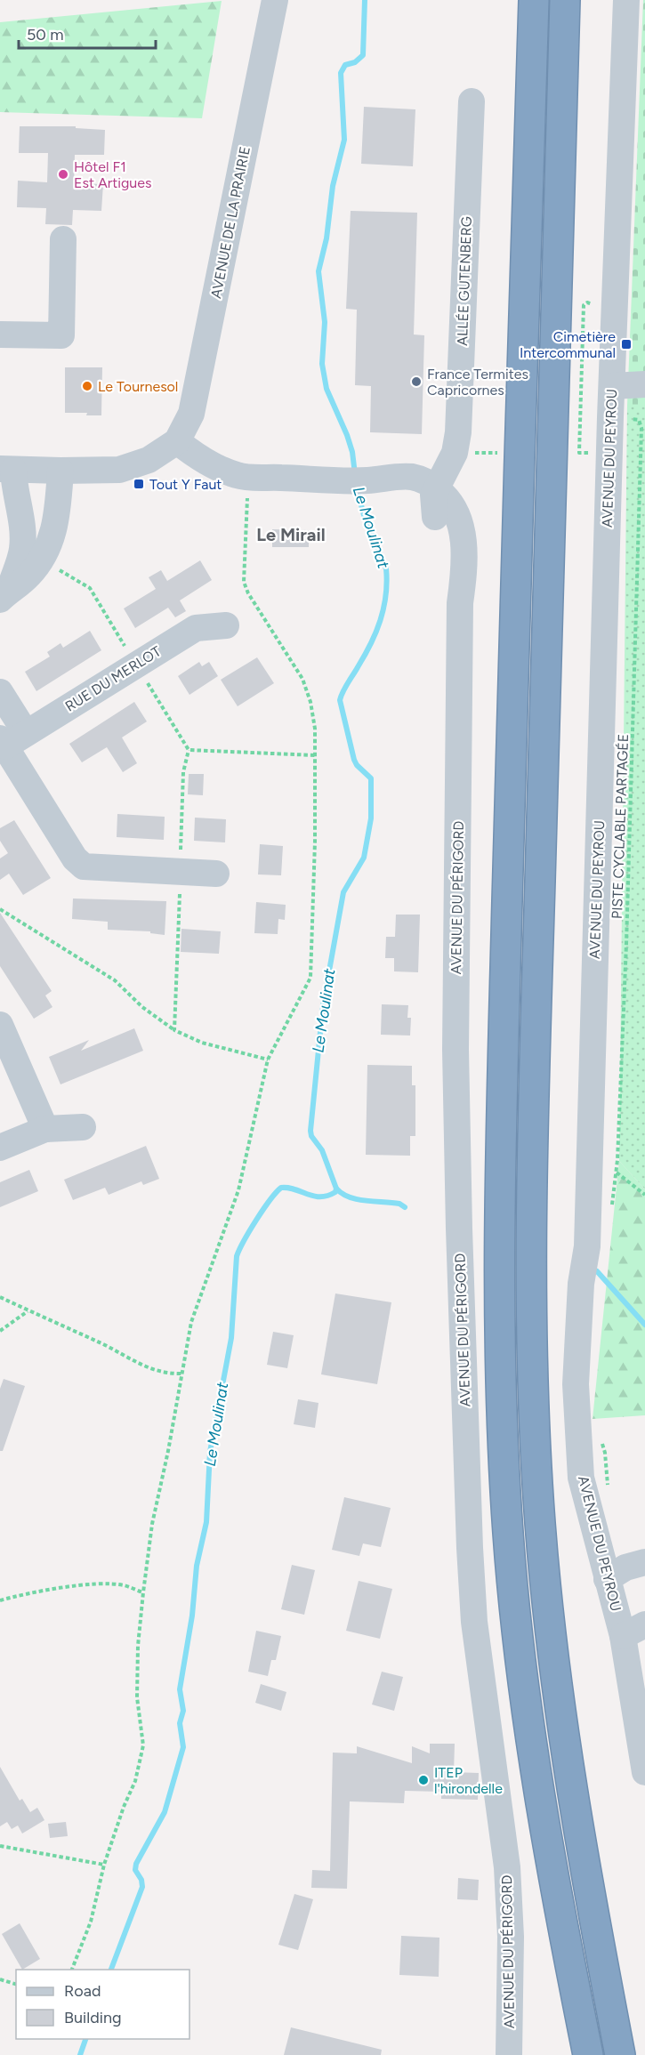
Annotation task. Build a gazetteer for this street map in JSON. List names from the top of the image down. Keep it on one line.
{"streets":{"street":["AVENUE DE LA PRAIRIE","ALLÉE GUTENBERG","AVENUE DU PEYROU","RUE DU MERLOT","AVENUE DU PÉRIGORD"],"path":["PISTE CYCLABLE PARTAGÉE"]},"crossings":[["AVENUE DE LA PRAIRIE","AVENUE DU PÉRIGORD"],["ALLÉE GUTENBERG","AVENUE DU PÉRIGORD"],["AVENUE DU PEYROU","PISTE CYCLABLE PARTAGÉE"]],"districts":["Le Mirail"],"water":["Le Moulinat"],"places":{"other":["Hôtel F1 Est Artigues","France Termites Capricornes","Le Tournesol","ITEP l'hirondelle"],"transit":["Cimetière Intercommunal","Tout Y Faut"]},"legend":["Road","Building"],"scale_bar":"50 m"}
